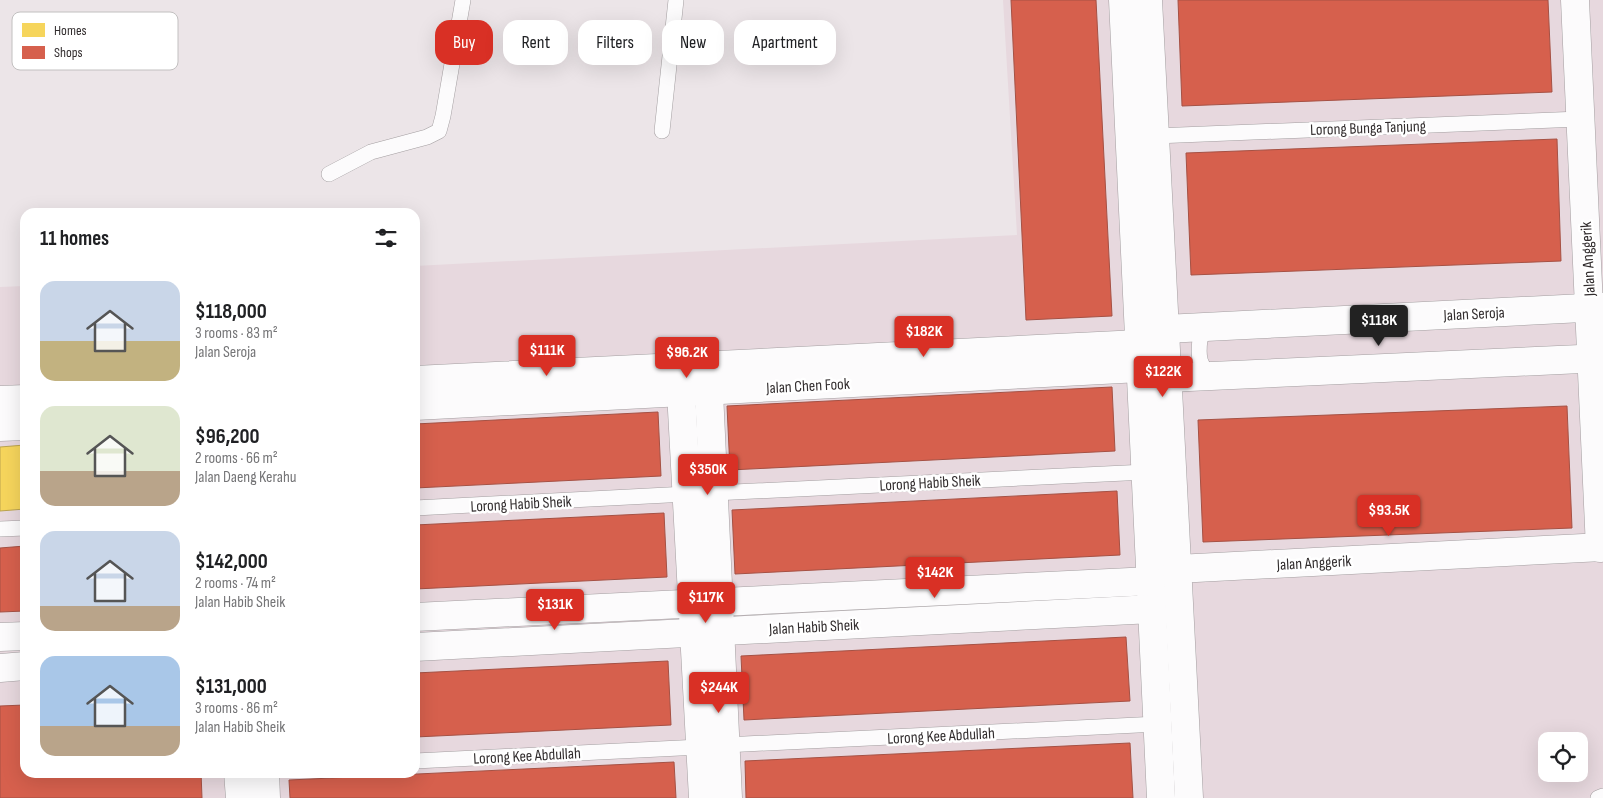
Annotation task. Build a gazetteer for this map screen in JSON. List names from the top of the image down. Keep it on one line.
{"streets":{"street":["Jalan Anggerik","Jalan Seroja","Jalan Chen Fook","Jalan Habib Sheik"],"lane":["Lorong Bunga Tanjung","Lorong Habib Sheik","Lorong Kee Abdullah"]},"crossings":[["Lorong Bunga Tanjung","Jalan Anggerik"],["Jalan Anggerik","Jalan Seroja"]],"legend":["Homes","Shops"],"page":{"chip":["Buy","Rent","Filters","New","Apartment"],"heading":"11 homes","list":[{"name":"$118,000","note":"3 rooms · 83 m² · Jalan Seroja"},{"name":"$96,200","note":"2 rooms · 66 m² · Jalan Daeng Kerahu"},{"name":"$142,000","note":"2 rooms · 74 m² · Jalan Habib Sheik"},{"name":"$131,000","note":"3 rooms · 86 m² · Jalan Habib Sheik"}],"price":["$118K","$182K","$111K","$96.2K","$122K","$350K","$93.5K","$142K","$117K","$131K","$244K"]}}
